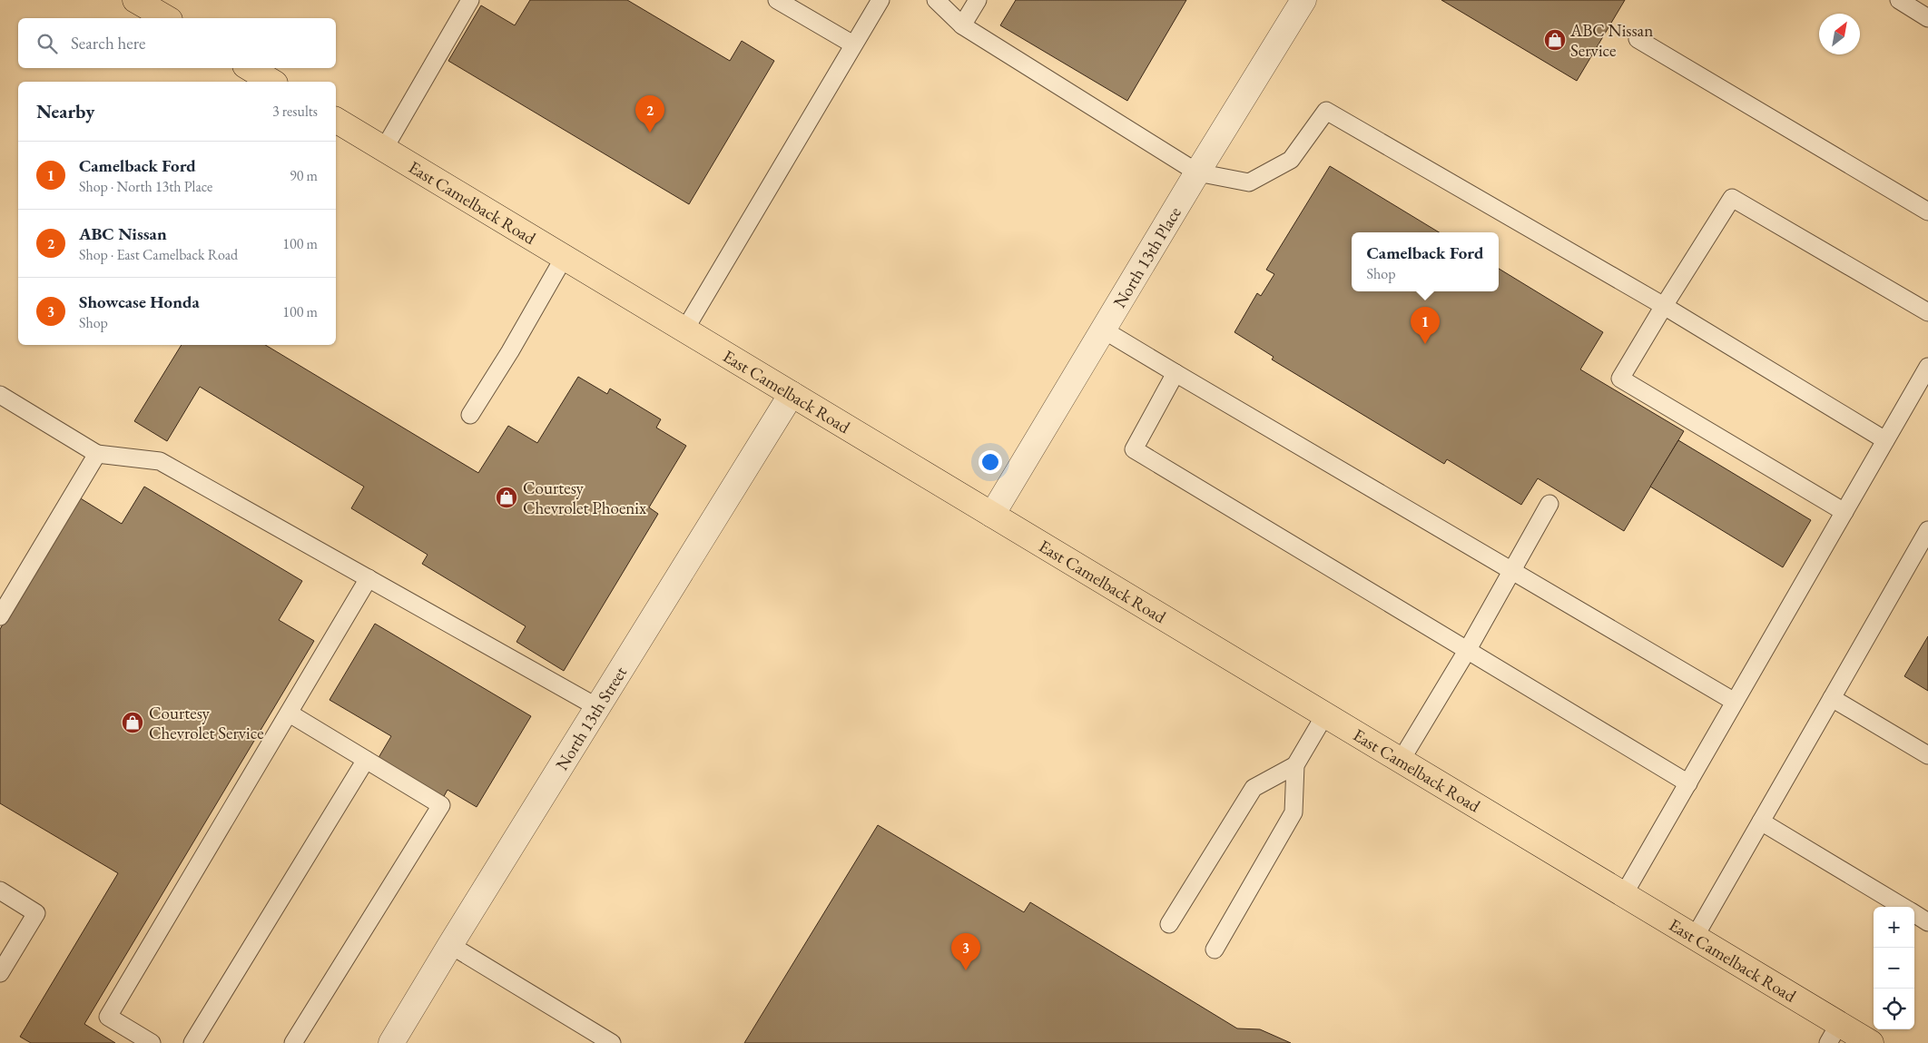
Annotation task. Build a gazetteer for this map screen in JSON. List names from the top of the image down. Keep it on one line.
{"streets":{"main road":["East Camelback Road"],"street":["North 13th Place","North 13th Street"]},"crossings":[["East Camelback Road","North 13th Place"],["East Camelback Road","North 13th Street"]],"places":{"shop":["ABC Nissan Service","Courtesy Chevrolet Phoenix","Courtesy Chevrolet Service"]},"north":"top right","page":{"search":"Search here","heading":["Nearby","3 results"],"pins":["2","1","3"],"list":[{"mark":"1","name":"Camelback Ford","note":"Shop · North 13th Place","value":"90 m"},{"mark":"2","name":"ABC Nissan","note":"Shop · East Camelback Road","value":"100 m"},{"mark":"3","name":"Showcase Honda","note":"Shop","value":"100 m"}],"popup":["Camelback Ford","Shop"],"map_buttons":["+","−"]}}
